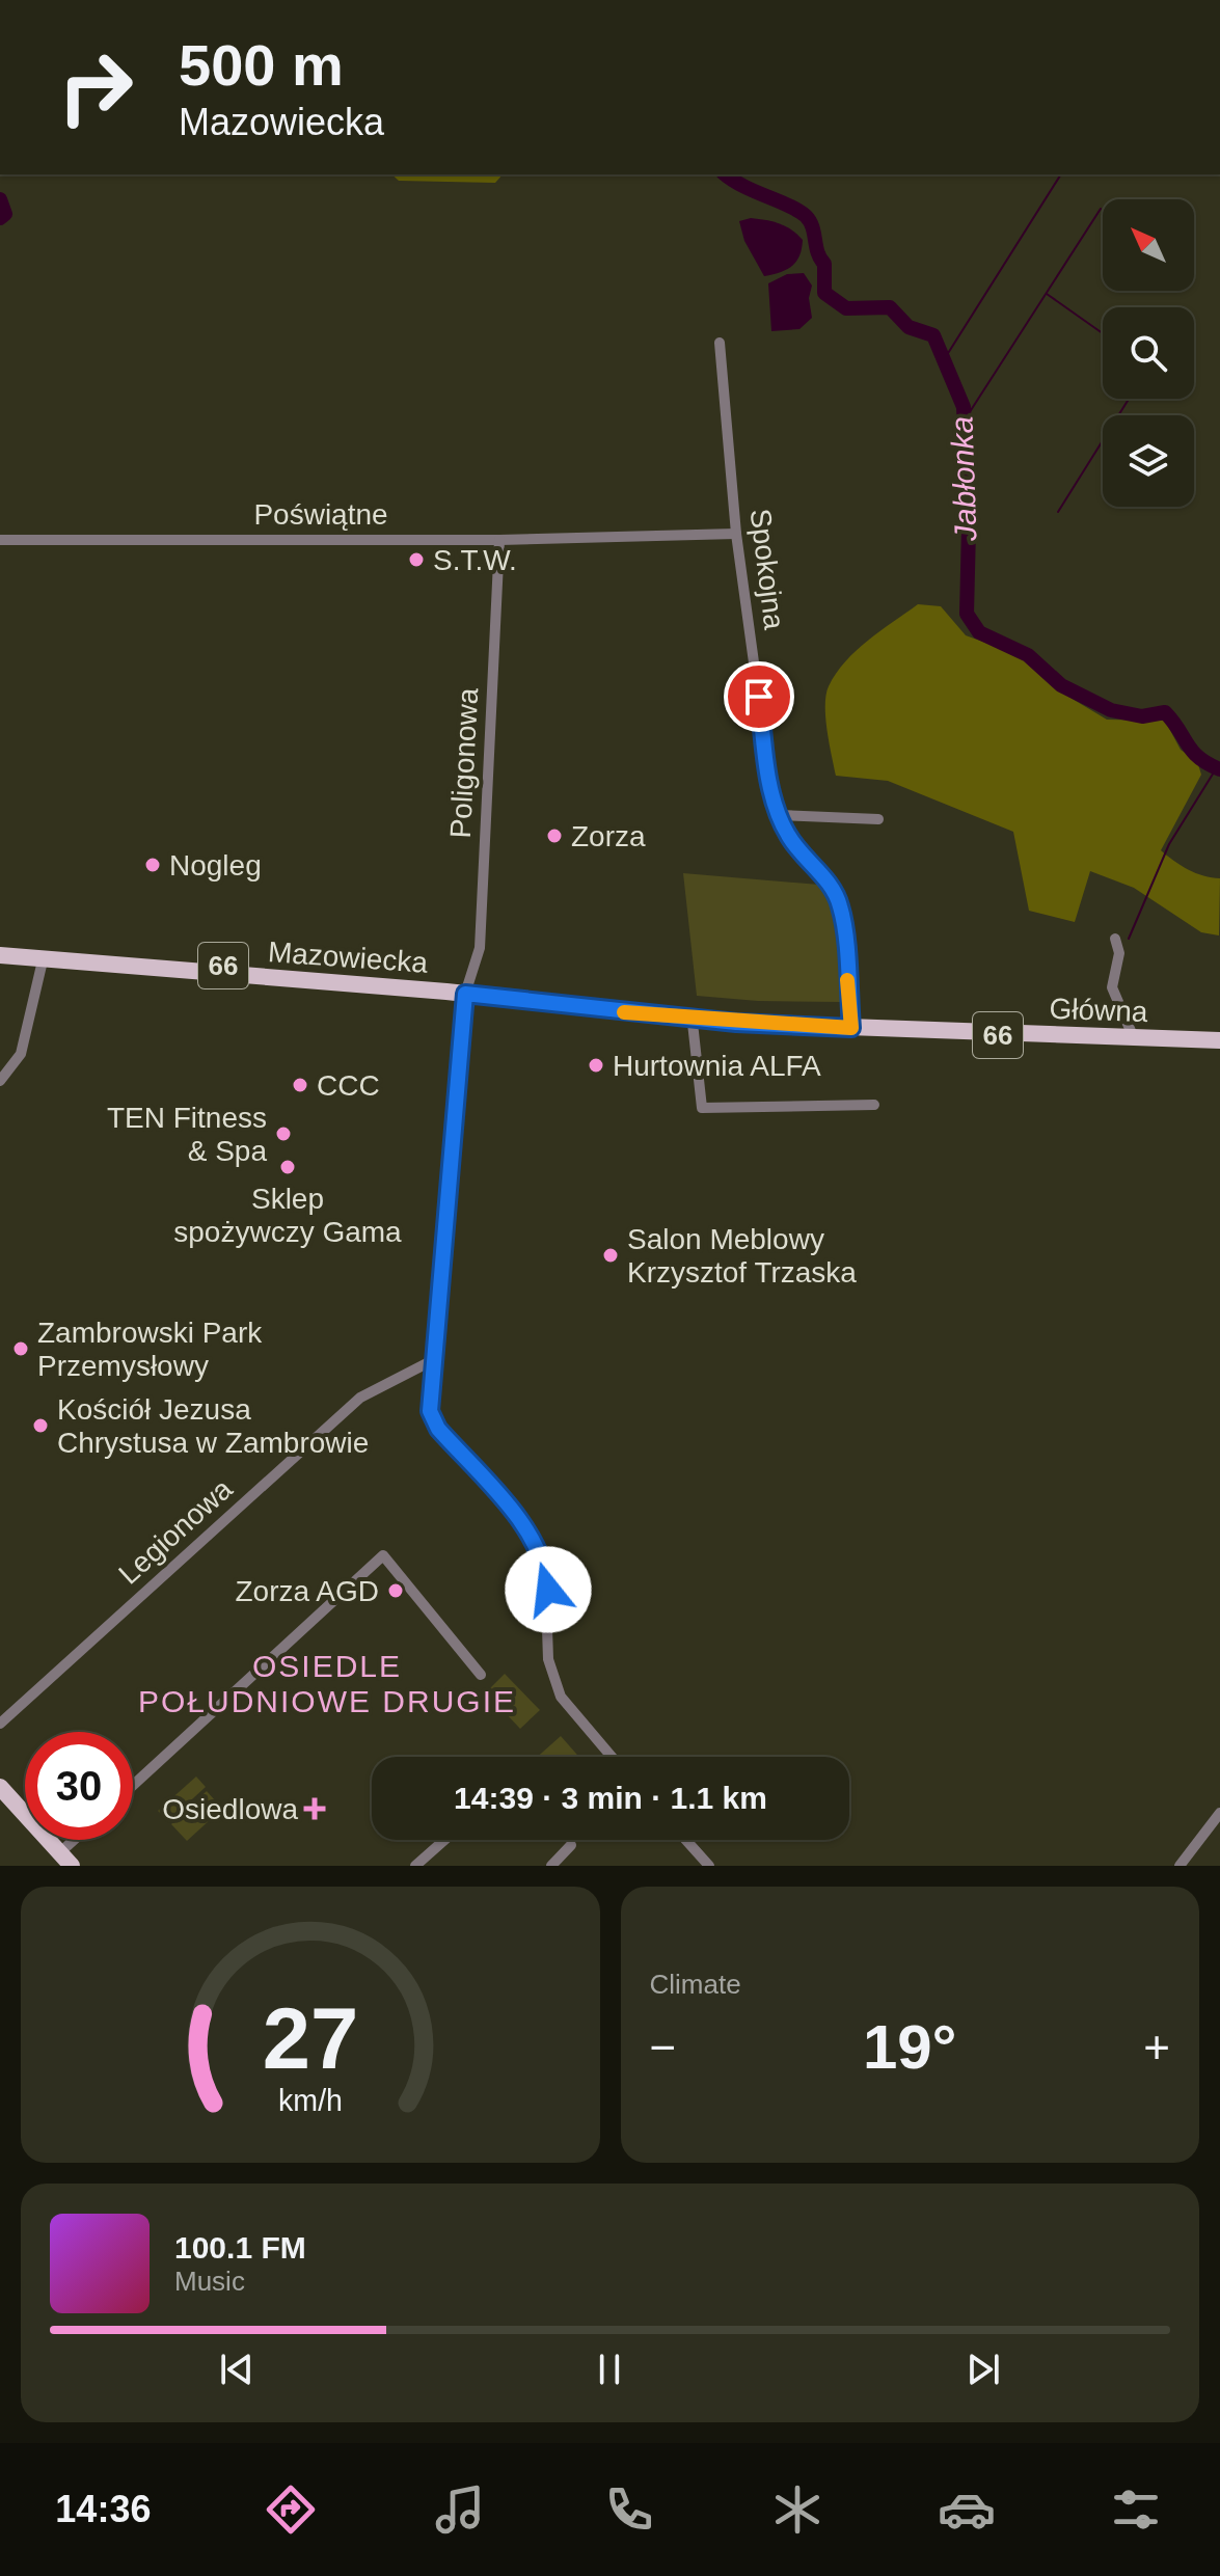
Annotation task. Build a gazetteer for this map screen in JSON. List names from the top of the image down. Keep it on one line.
{"streets":{"main road":["Mazowiecka","66","Główna"],"street":["Poświątne","Spokojna","Poligonowa","Legionowa"]},"crossings":[["Poświątne","Spokojna"],["Poświątne","Poligonowa"],["Spokojna","Główna"],["Poligonowa","Mazowiecka"],["Poligonowa","Legionowa"],["Mazowiecka","Główna"]],"districts":["OSIEDLE POŁUDNIOWE DRUGIE"],"water":["Jabłonka"],"places":{"other":["S.T.W.","Zorza","Nogleg","Hurtownia ALFA","CCC","TEN Fitness & Spa","Sklep spożywczy Gama","Salon Meblowy Krzysztof Trzaska","Zambrowski Park Przemysłowy","Kościół Jezusa Chrystusa w Zambrowie","Zorza AGD"],"health":["Osiedlowa"]},"north":"top left","page":{"turn":["500 m","Mazowiecka"],"limit":"30","trip":"14:39 · 3 min · 1.1 km","tile":"Climate","heat":["−","19°","+"],"song":["100.1 FM","Music"],"tabs":"14:36","gauge":["27","km/h"]}}
